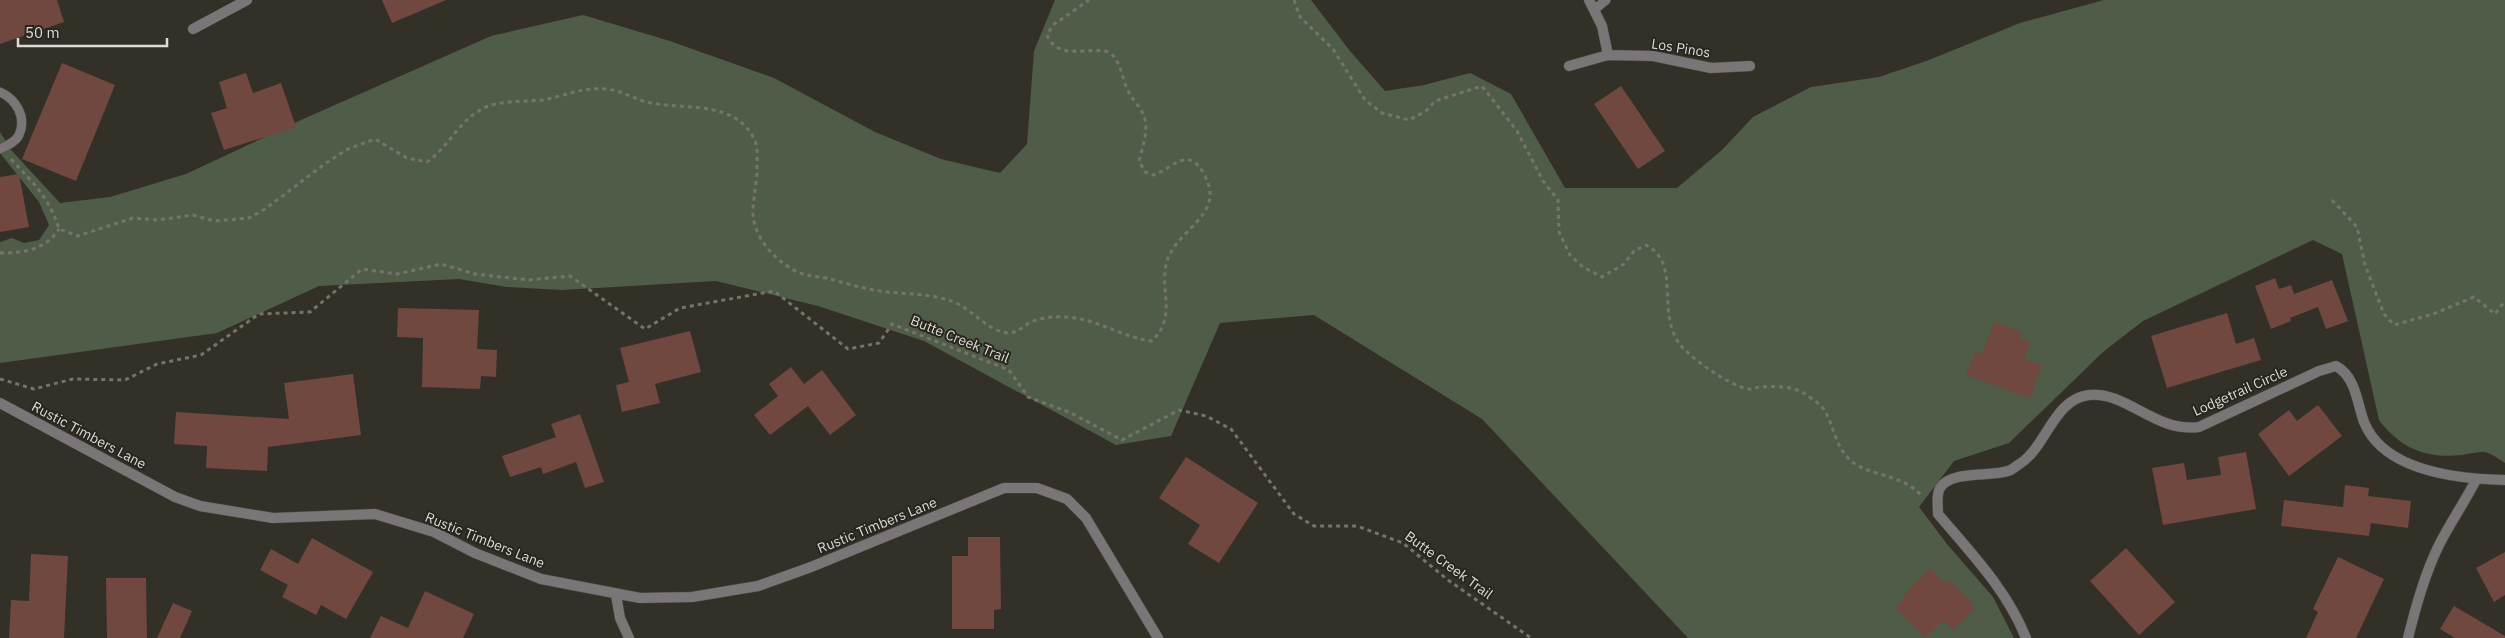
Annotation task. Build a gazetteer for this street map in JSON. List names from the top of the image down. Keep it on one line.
{"streets":{"street":["Los Pinos","Lodgetrail Circle","Rustic Timbers Lane"],"path":["Butte Creek Trail"]},"scale_bar":"50 m"}
